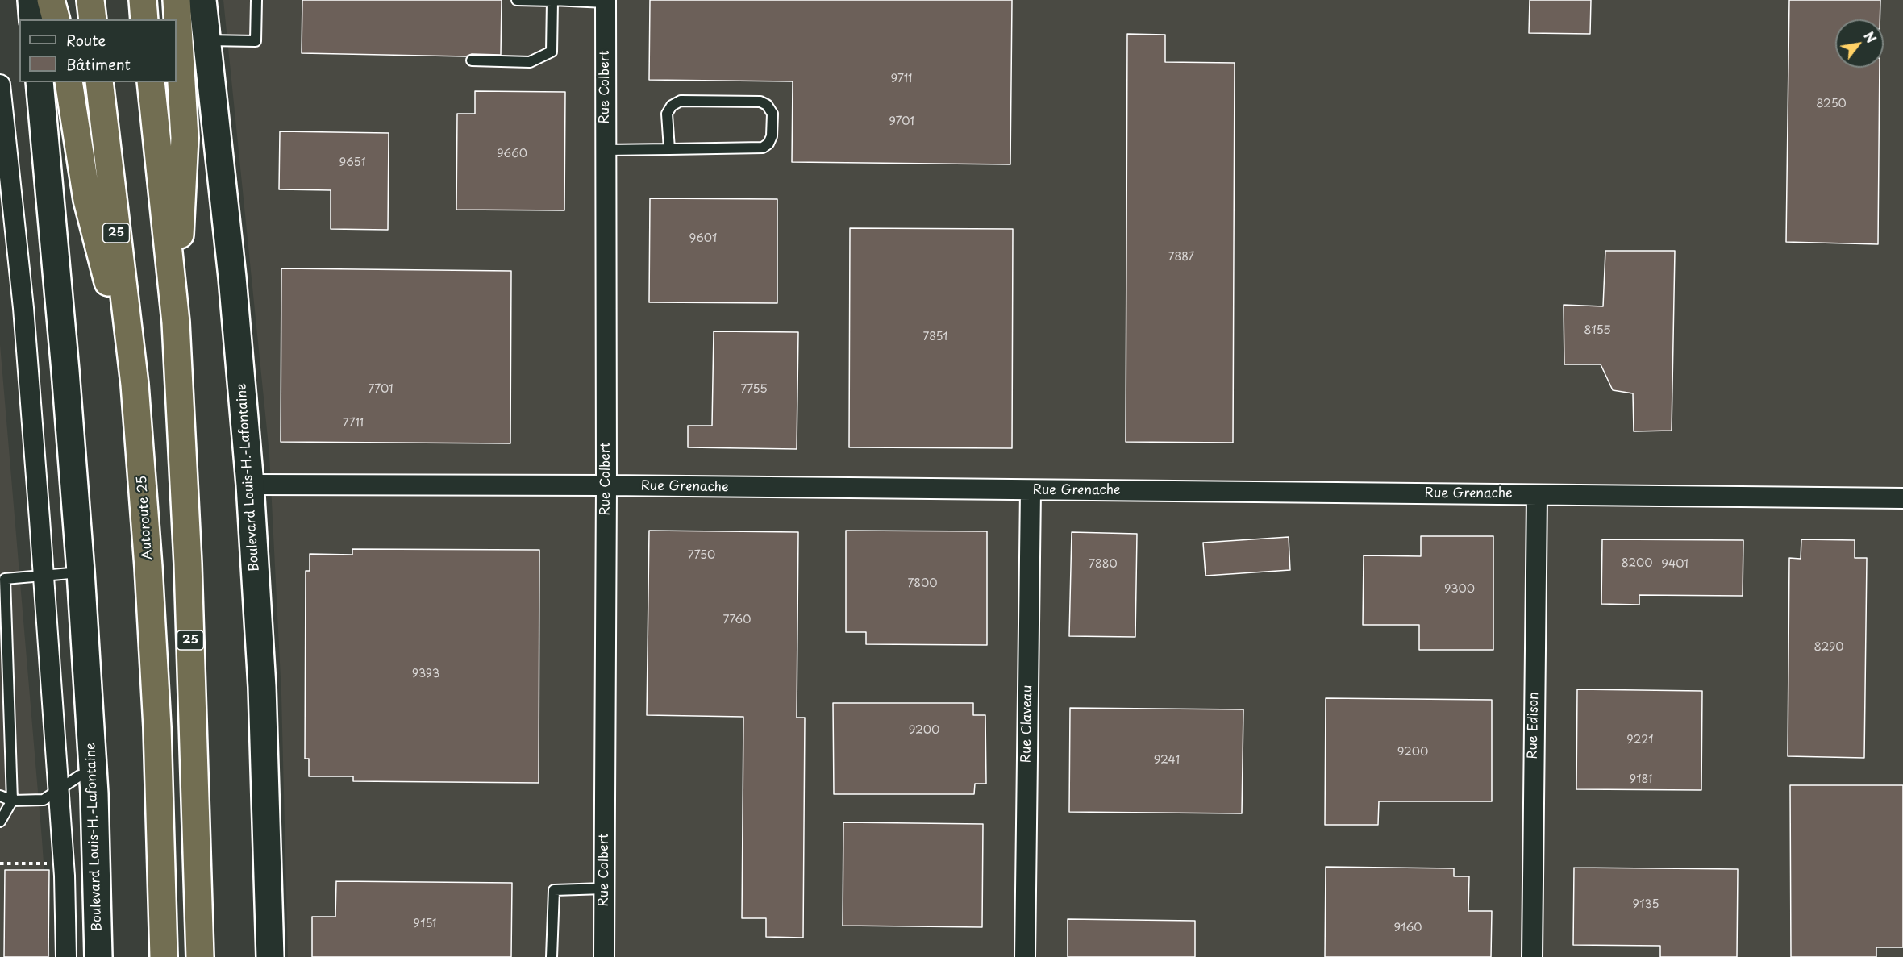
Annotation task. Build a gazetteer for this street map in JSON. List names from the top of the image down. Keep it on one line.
{"streets":{"highway":["25","Autoroute 25"],"main road":["Boulevard Louis-H.-Lafontaine"],"street":["Rue Colbert","Rue Grenache","Rue Claveau","Rue Edison"]},"crossings":[["Rue Colbert","Rue Grenache"],["Boulevard Louis-H.-Lafontaine","Rue Grenache"],["Rue Grenache","Rue Claveau"],["Rue Grenache","Rue Edison"]],"house_numbers":["9711","8250","9701","9660","9651","9601","7887","8155","7851","7701","7755","7711","7750","8200","7880","9401","7800","9300","7760","8290","9393","9200","9221","9200","9241","9181","9135","9151","9160"],"legend":["Route","Bâtiment"],"north":"top right"}
